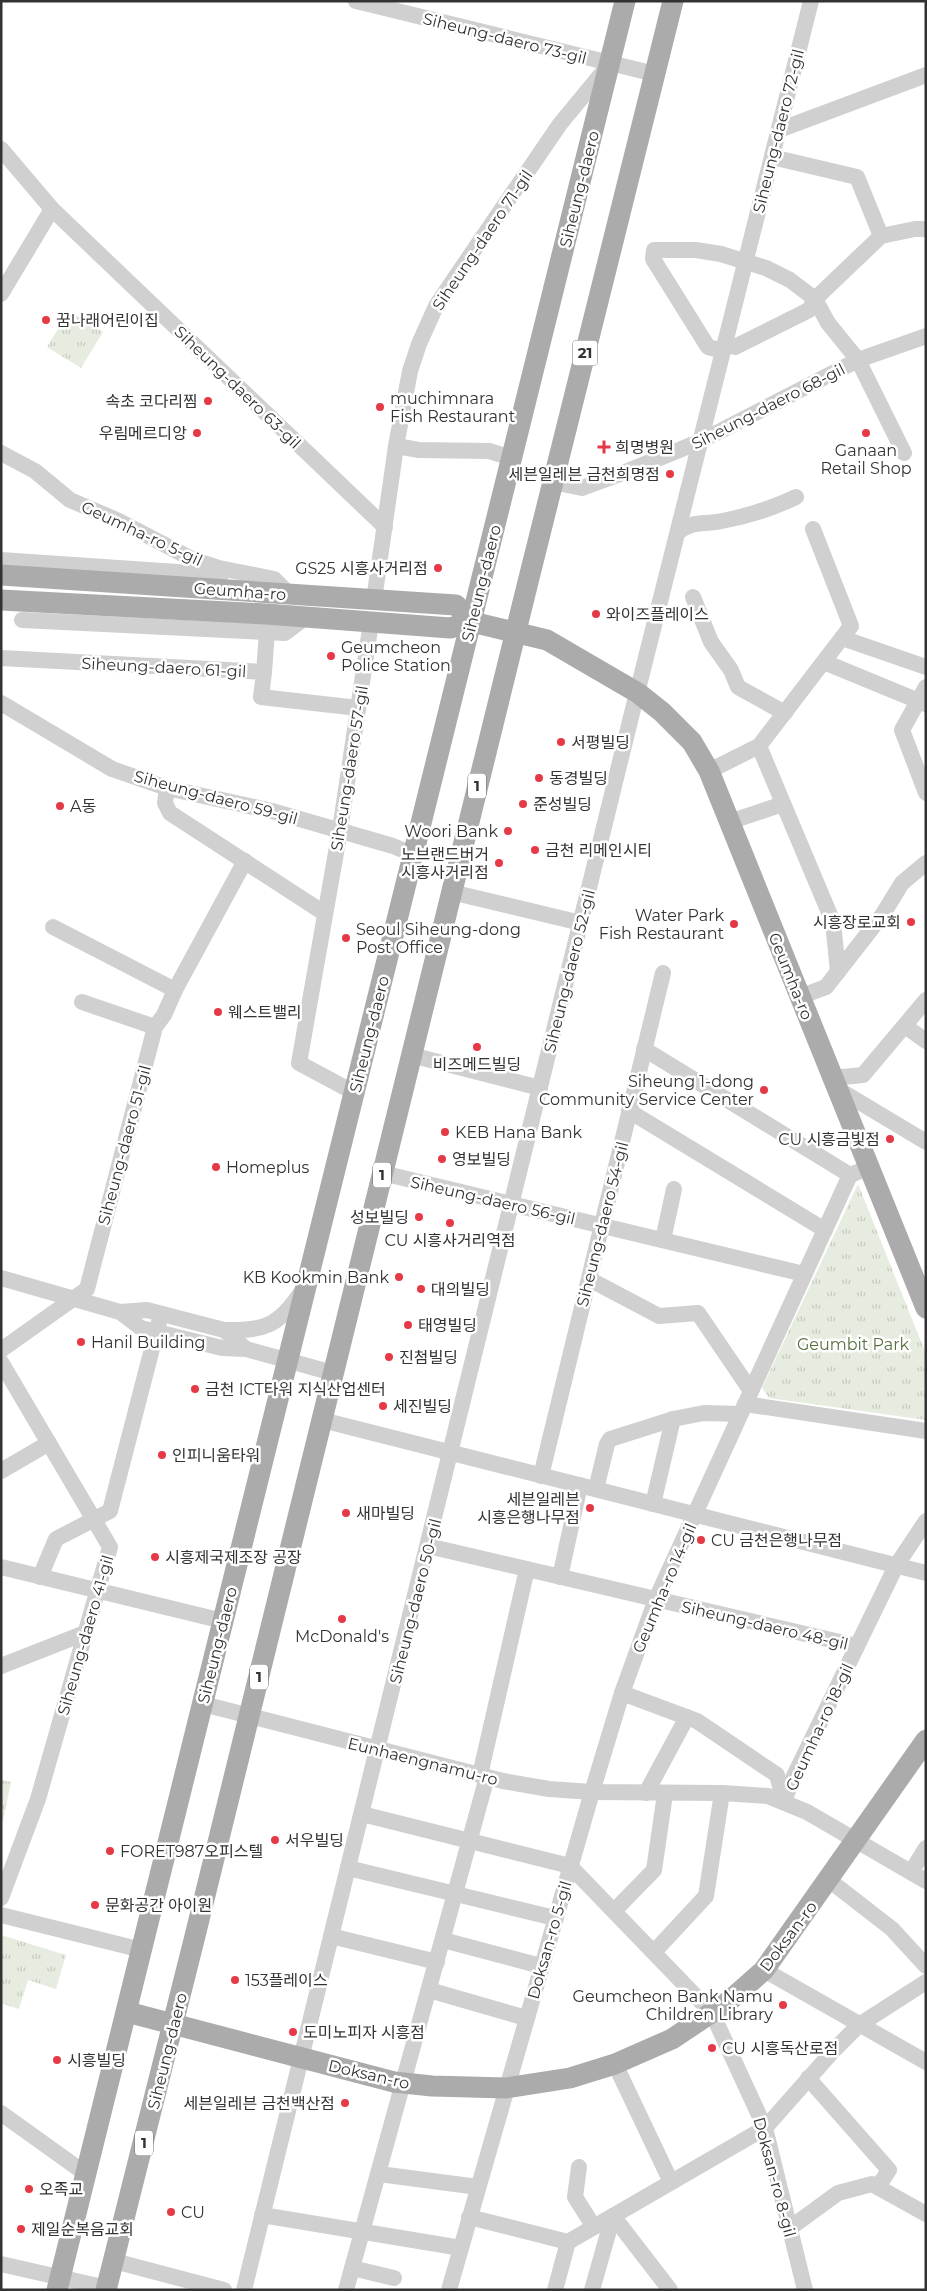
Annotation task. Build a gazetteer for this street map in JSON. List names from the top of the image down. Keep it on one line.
{"streets":{"main road":["Siheung-daero","21","Geumha-ro","1","Doksan-ro"],"street":["Siheung-daero 73-gil","Siheung-daero 72-gil","Siheung-daero 71-gil","Siheung-daero 63-gil","Siheung-daero 68-gil","Geumha-ro 5-gil","Siheung-daero 61-gil","Siheung-daero 57-gil","Siheung-daero 59-gil","Siheung-daero 52-gil","Siheung-daero 51-gil","Siheung-daero 56-gil","Siheung-daero 54-gil","Geumha-ro 14-gil","Siheung-daero 50-gil","Siheung-daero 48-gil","Siheung-daero 41-gil","Geumha-ro 18-gil","Eunhaengnamu-ro","Doksan-ro 5-gil","Doksan-ro 8-gil"]},"crossings":[["Siheung-daero 73-gil","Siheung-daero"],["Siheung-daero 73-gil","Siheung-daero 71-gil"],["Siheung-daero 72-gil","Siheung-daero 68-gil"],["Siheung-daero 72-gil","Geumha-ro"],["Siheung-daero 72-gil","Siheung-daero 52-gil"],["Siheung-daero","Siheung-daero 71-gil"],["Siheung-daero","Siheung-daero 68-gil"],["Siheung-daero","Geumha-ro"],["Siheung-daero","Siheung-daero 57-gil"],["Siheung-daero","Siheung-daero 59-gil"],["Siheung-daero","Siheung-daero 56-gil"],["Siheung-daero","Eunhaengnamu-ro"],["Siheung-daero","Doksan-ro"],["Siheung-daero 71-gil","Siheung-daero 63-gil"],["Geumha-ro 5-gil","Geumha-ro"],["Geumha-ro","Siheung-daero 57-gil"],["Geumha-ro","Siheung-daero 52-gil"],["Geumha-ro","Geumha-ro 14-gil"],["Siheung-daero 61-gil","Siheung-daero 57-gil"],["Siheung-daero 57-gil","Siheung-daero 59-gil"],["Siheung-daero 52-gil","Siheung-daero 56-gil"],["Siheung-daero 52-gil","Siheung-daero 50-gil"],["Siheung-daero 56-gil","Siheung-daero 54-gil"],["Siheung-daero 56-gil","Geumha-ro 14-gil"],["Geumha-ro 14-gil","Siheung-daero 48-gil"],["Geumha-ro 14-gil","Eunhaengnamu-ro"],["Geumha-ro 14-gil","Doksan-ro 5-gil"],["Siheung-daero 50-gil","Siheung-daero 48-gil"],["Siheung-daero 50-gil","Eunhaengnamu-ro"],["Siheung-daero 50-gil","Doksan-ro"],["Siheung-daero 48-gil","Geumha-ro 18-gil"],["Geumha-ro 18-gil","Eunhaengnamu-ro"],["Eunhaengnamu-ro","Doksan-ro"],["Eunhaengnamu-ro","Doksan-ro 5-gil"],["Doksan-ro","Doksan-ro 5-gil"],["Doksan-ro","Doksan-ro 8-gil"],["Doksan-ro 5-gil","Doksan-ro 8-gil"]],"parks":["Geumbit Park"],"places":{"other":["꿈나래어린이집","속초 코다리찜","muchimnara Fish Restaurant","우림메르디앙","Ganaan Retail Shop","세븐일레븐 금천희명점","GS25 시흥사거리점","와이즈플레이스","Geumcheon Police Station","서평빌딩","동경빌딩","준성빌딩","A동","Woori Bank","금천 리메인시티","노브랜드버거 시흥사거리점","시흥장로교회","Water Park Fish Restaurant","Seoul Siheung-dong Post Office","웨스트밸리","비즈메드빌딩","Siheung 1-dong Community Service Center","KEB Hana Bank","CU 시흥금빛점","영보빌딩","Homeplus","성보빌딩","CU 시흥사거리역점","KB Kookmin Bank","대의빌딩","태영빌딩","Hanil Building","진첨빌딩","금천 ICT타워 지식산업센터","세진빌딩","인피니움타워","세븐일레븐 시흥은행나무점","새마빌딩","CU 금천은행나무점","시흥제국제조장 공장","McDonald's","서우빌딩","FORET987오피스텔","문화공간 아이원","153플레이스","Geumcheon Bank Namu Children Library","도미노피자 시흥점","CU 시흥독산로점","시흥빌딩","세븐일레븐 금천백산점","오족교","CU","제일순복음교회"],"health":["희명병원"]}}
